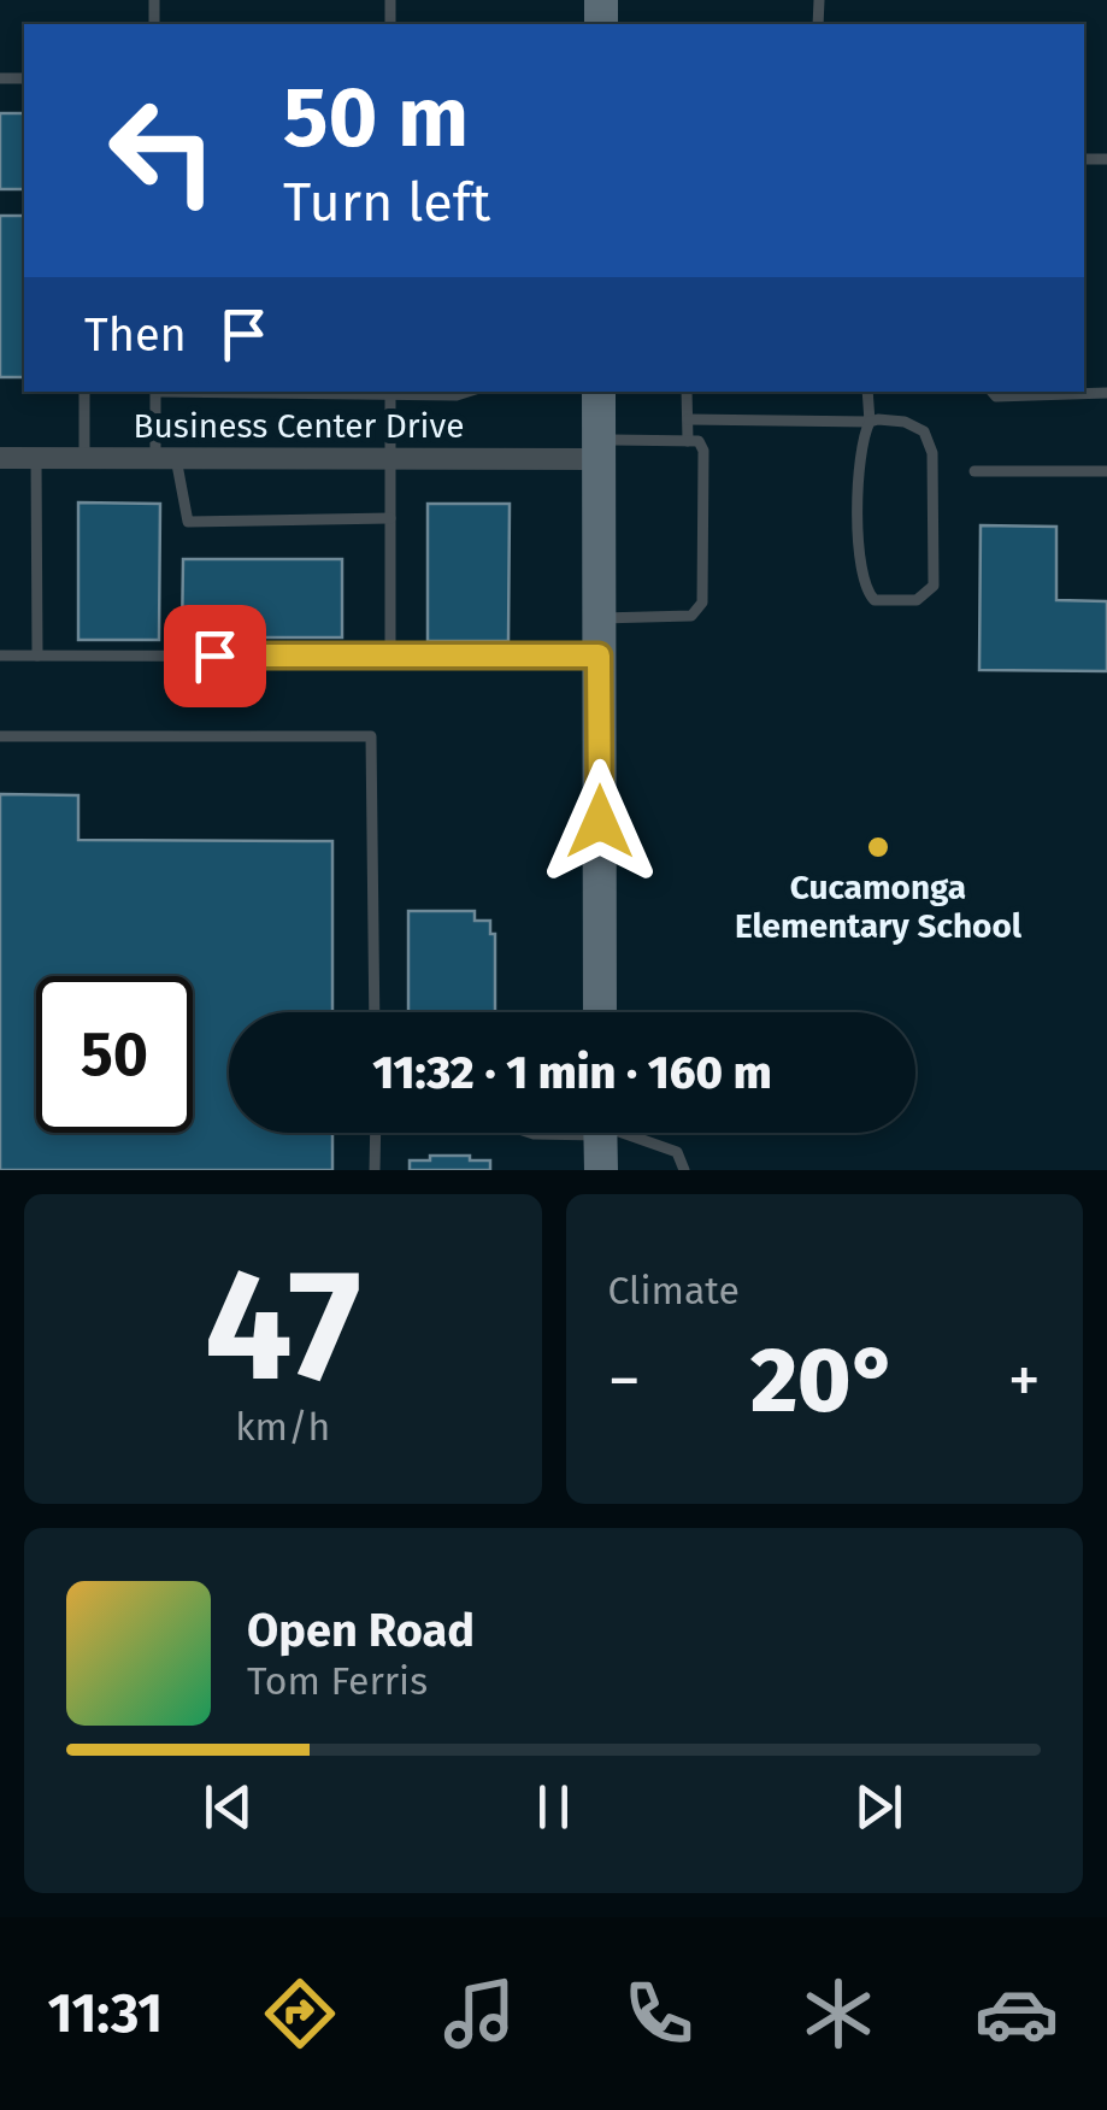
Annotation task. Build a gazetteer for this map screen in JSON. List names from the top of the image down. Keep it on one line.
{"streets":{"street":["Business Center Drive"]},"places":["Cucamonga Elementary School"],"page":{"turn":["50 m","Turn left"],"then":"Then","limit":"50","trip":"11:32 · 1 min · 160 m","tile":[["47","km/h"],"Climate"],"heat":["−","20°","+"],"song":["Open Road","Tom Ferris"],"tabs":"11:31"}}
